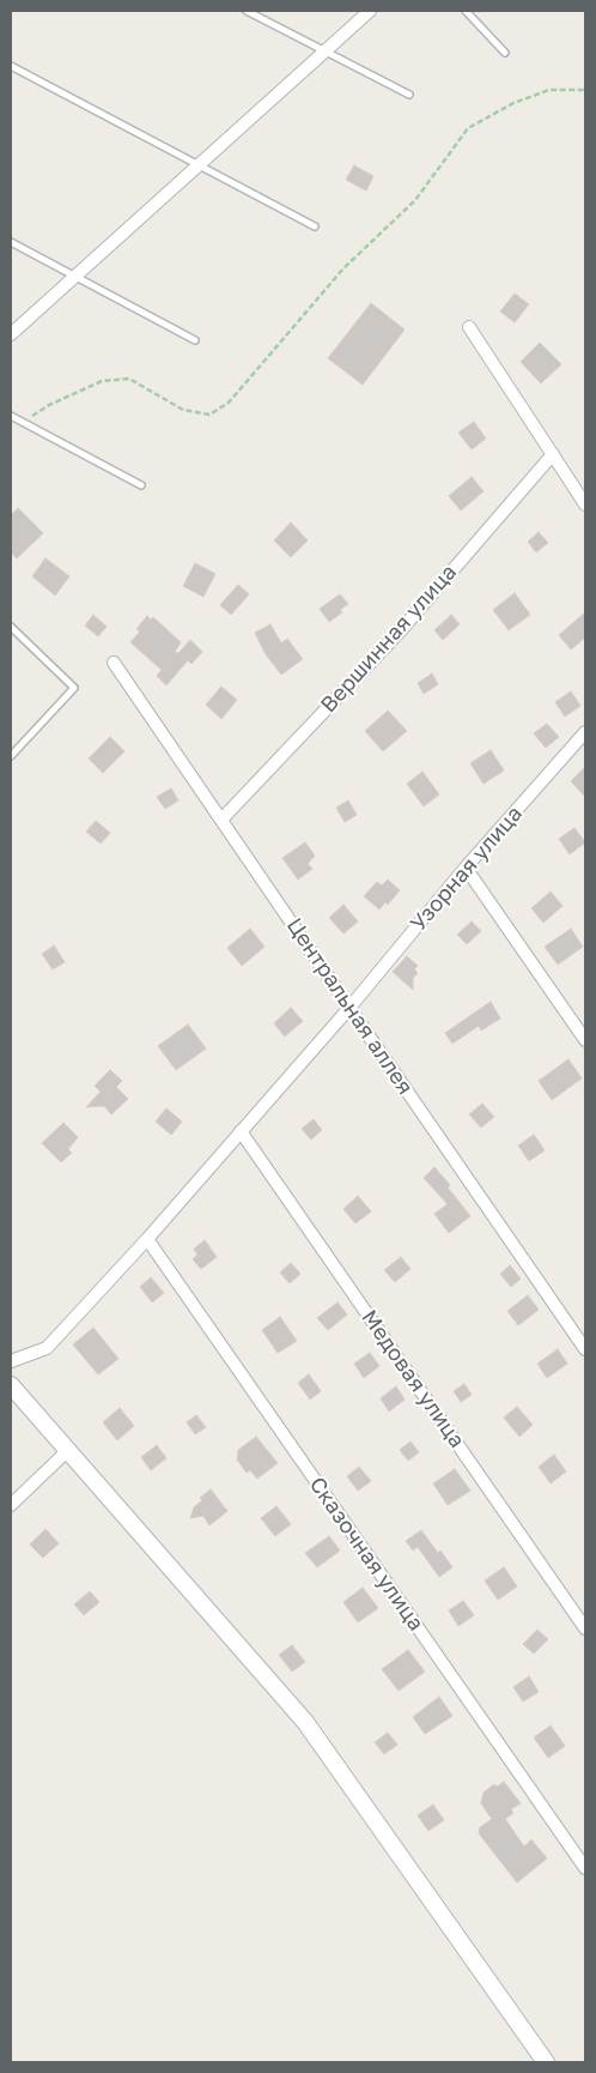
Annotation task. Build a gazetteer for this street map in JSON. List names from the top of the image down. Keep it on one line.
{"streets":{"street":["Вершинная улица","Узорная улица","Центральная аллея","Медовая улица","Сказочная улица"]},"crossings":[["Вершинная улица","Центральная аллея"],["Узорная улица","Центральная аллея"],["Узорная улица","Медовая улица"],["Узорная улица","Сказочная улица"]]}
